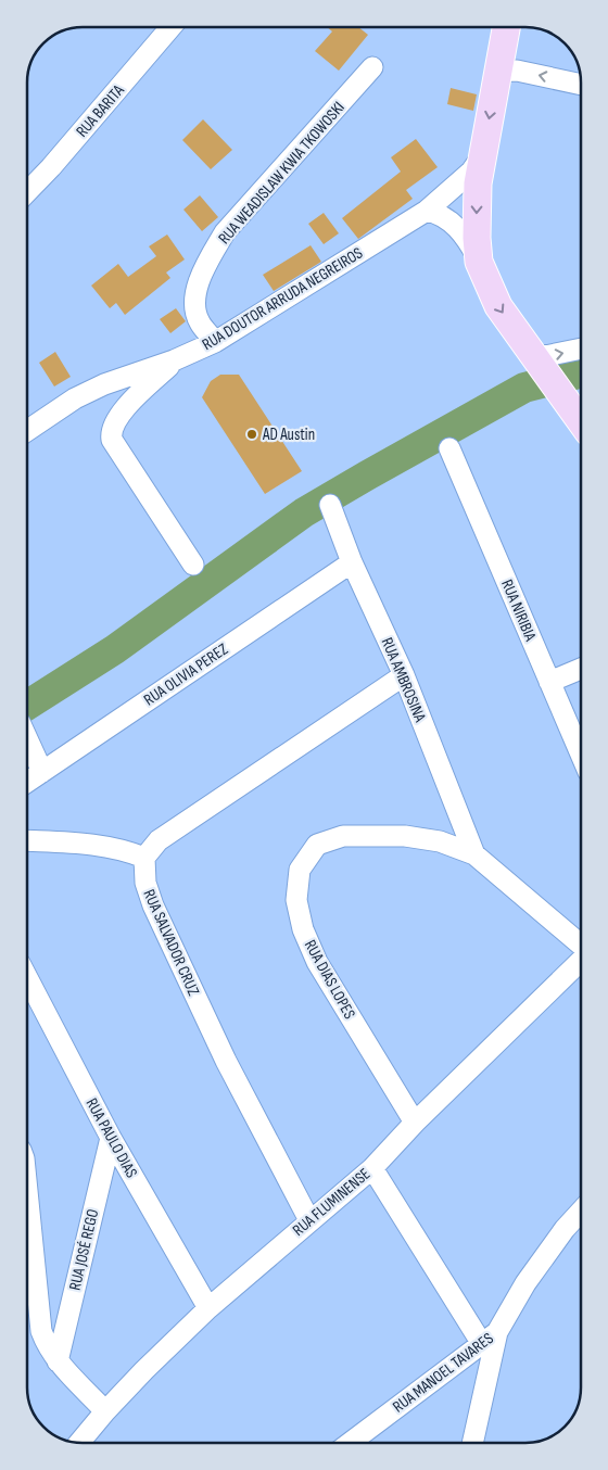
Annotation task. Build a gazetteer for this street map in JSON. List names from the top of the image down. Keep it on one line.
{"streets":{"street":["RUA BARITA","RUA WEADISLAW KWIA TKOWOSKI","RUA DOUTOR ARRUDA NEGREIROS","RUA NIRIBIA","RUA OLIVIA PEREZ","RUA AMBROSINA","RUA SALVADOR CRUZ","RUA DIAS LOPES","RUA PAULO DIAS","RUA FLUMINENSE","RUA JOSÉ REGO","RUA MANOEL TAVARES"]},"crossings":[["RUA WEADISLAW KWIA TKOWOSKI","RUA DOUTOR ARRUDA NEGREIROS"],["RUA OLIVIA PEREZ","RUA AMBROSINA"],["RUA AMBROSINA","RUA DIAS LOPES"],["RUA SALVADOR CRUZ","RUA FLUMINENSE"],["RUA DIAS LOPES","RUA FLUMINENSE"],["RUA PAULO DIAS","RUA FLUMINENSE"],["RUA PAULO DIAS","RUA JOSÉ REGO"]],"places":["AD Austin"]}
